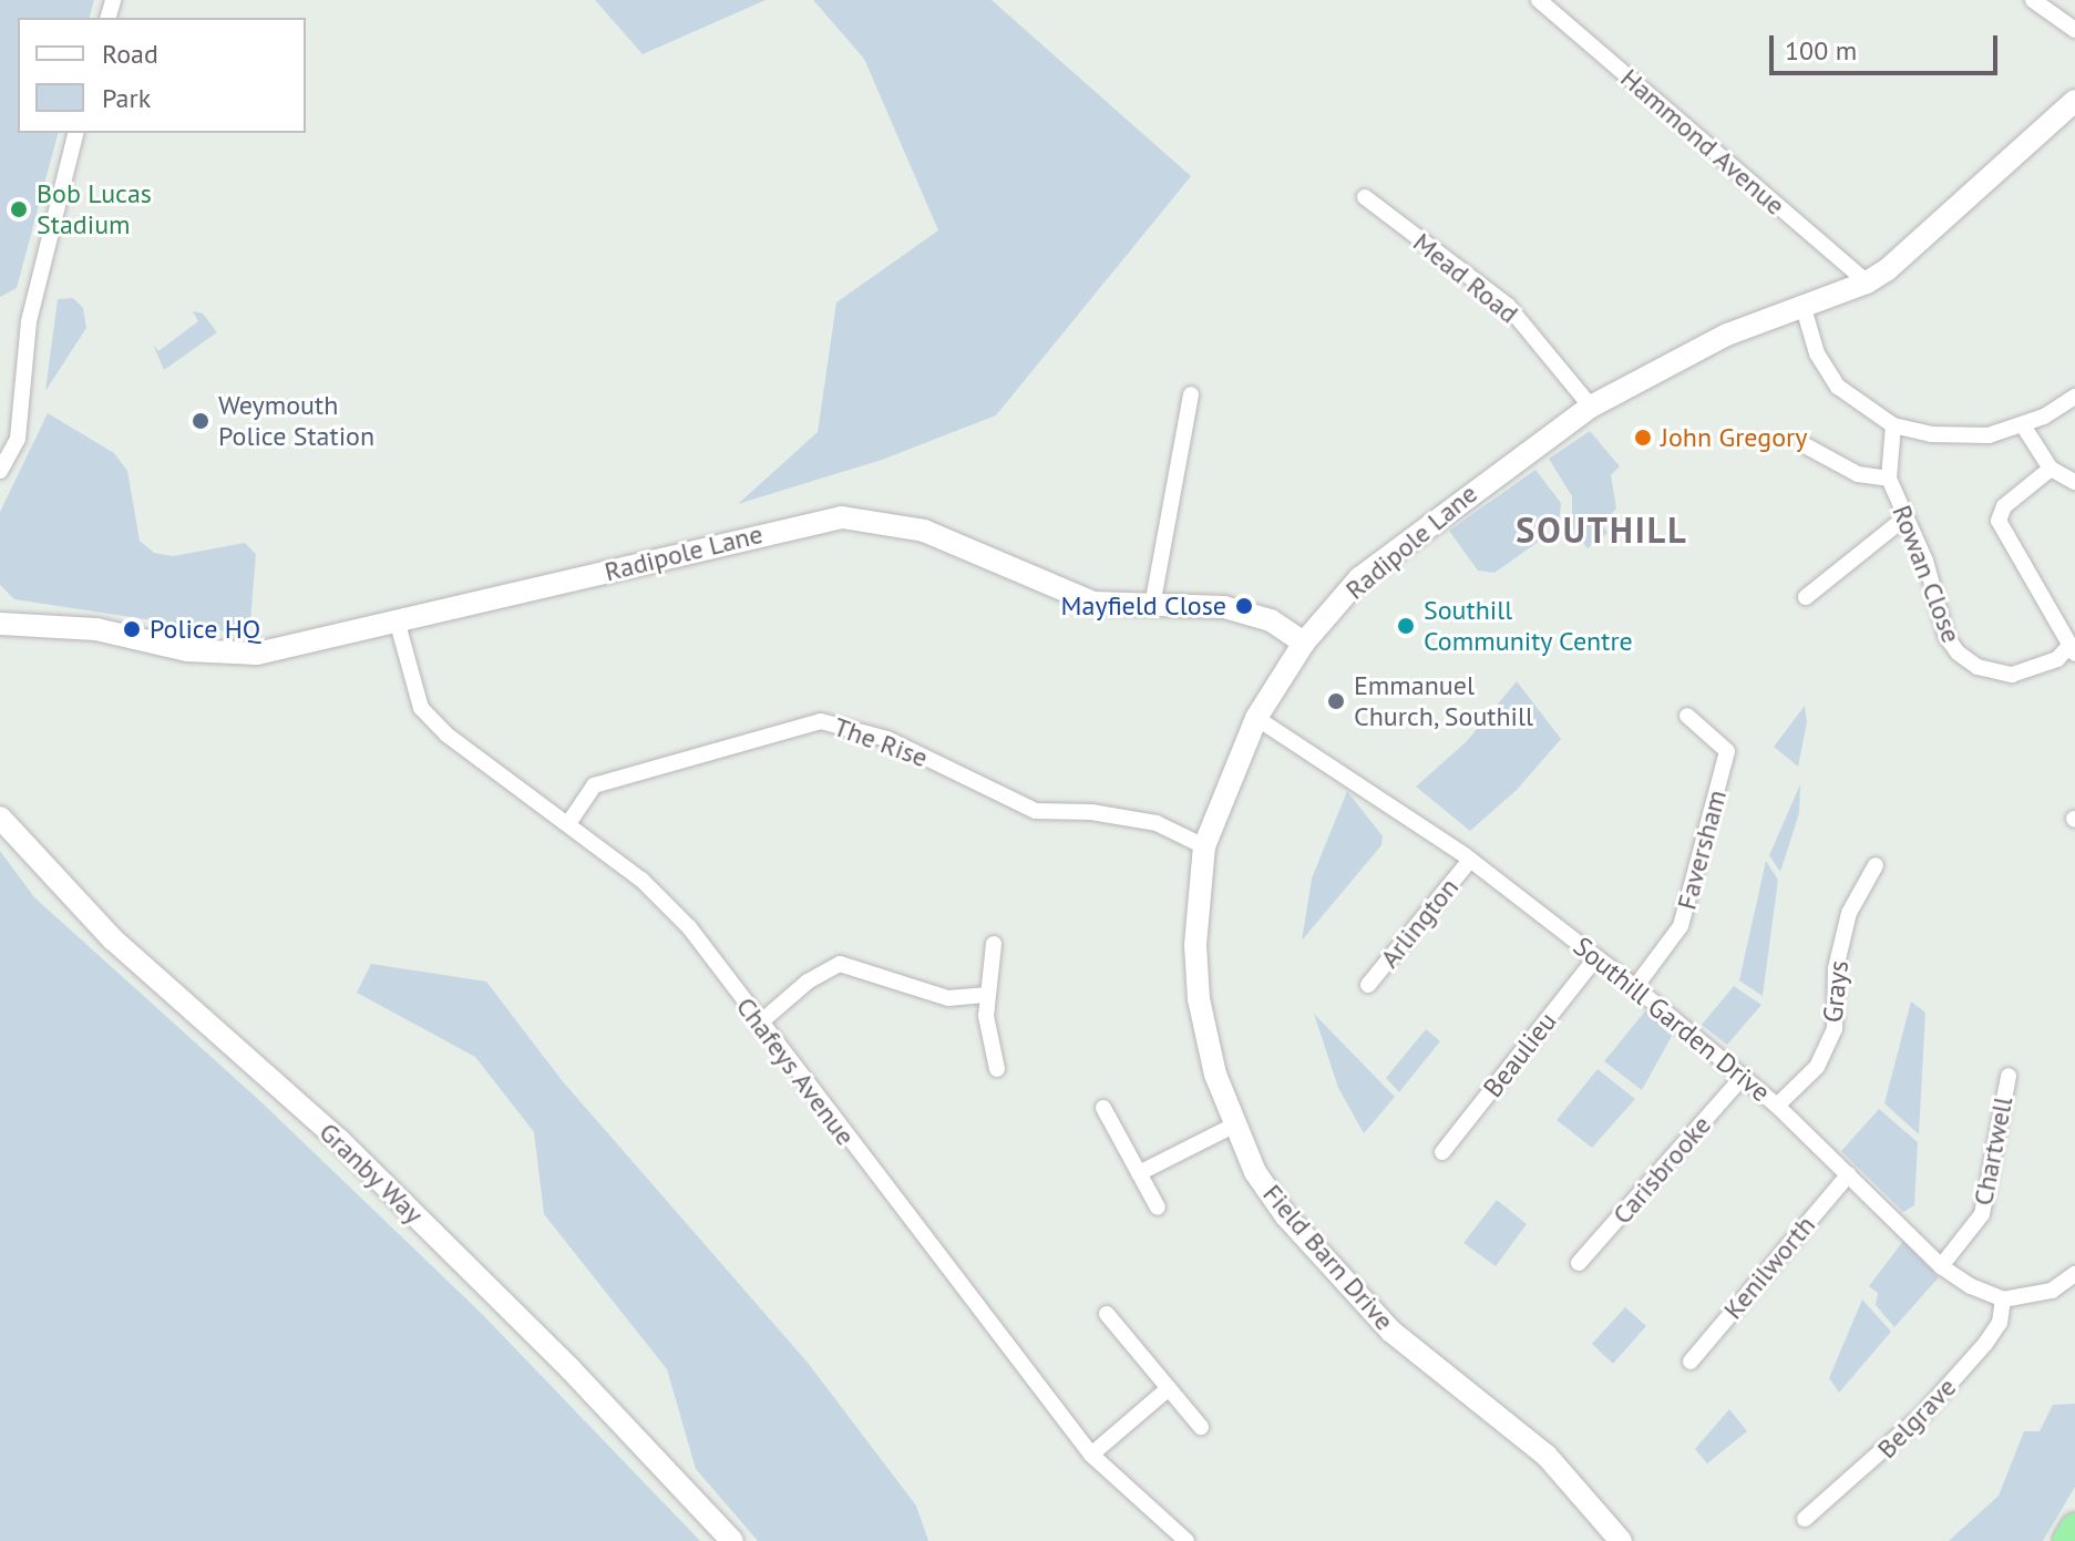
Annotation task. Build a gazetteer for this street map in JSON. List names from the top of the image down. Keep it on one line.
{"streets":{"street":["Hammond Avenue","Mead Road","Radipole Lane","Rowan Close","The Rise","Faversham","Arlington","Grays","Southill Garden Drive","Beaulieu","Chafeys Avenue","Chartwell","Carisbrooke","Granby Way","Field Barn Drive","Kenilworth","Belgrave"]},"crossings":[["Hammond Avenue","Radipole Lane"],["Mead Road","Radipole Lane"],["Radipole Lane","Chafeys Avenue"],["Radipole Lane","Field Barn Drive"],["The Rise","Chafeys Avenue"],["The Rise","Field Barn Drive"],["Faversham","Southill Garden Drive"],["Arlington","Southill Garden Drive"],["Grays","Southill Garden Drive"],["Southill Garden Drive","Beaulieu"],["Southill Garden Drive","Chartwell"],["Southill Garden Drive","Carisbrooke"],["Southill Garden Drive","Field Barn Drive"],["Southill Garden Drive","Kenilworth"],["Southill Garden Drive","Belgrave"]],"districts":["SOUTHILL"],"places":["Bob Lucas Stadium","Weymouth Police Station","John Gregory","Mayfield Close","Southill Community Centre","Police HQ","Emmanuel Church, Southill"],"legend":["Road","Park"],"scale_bar":"100 m"}
